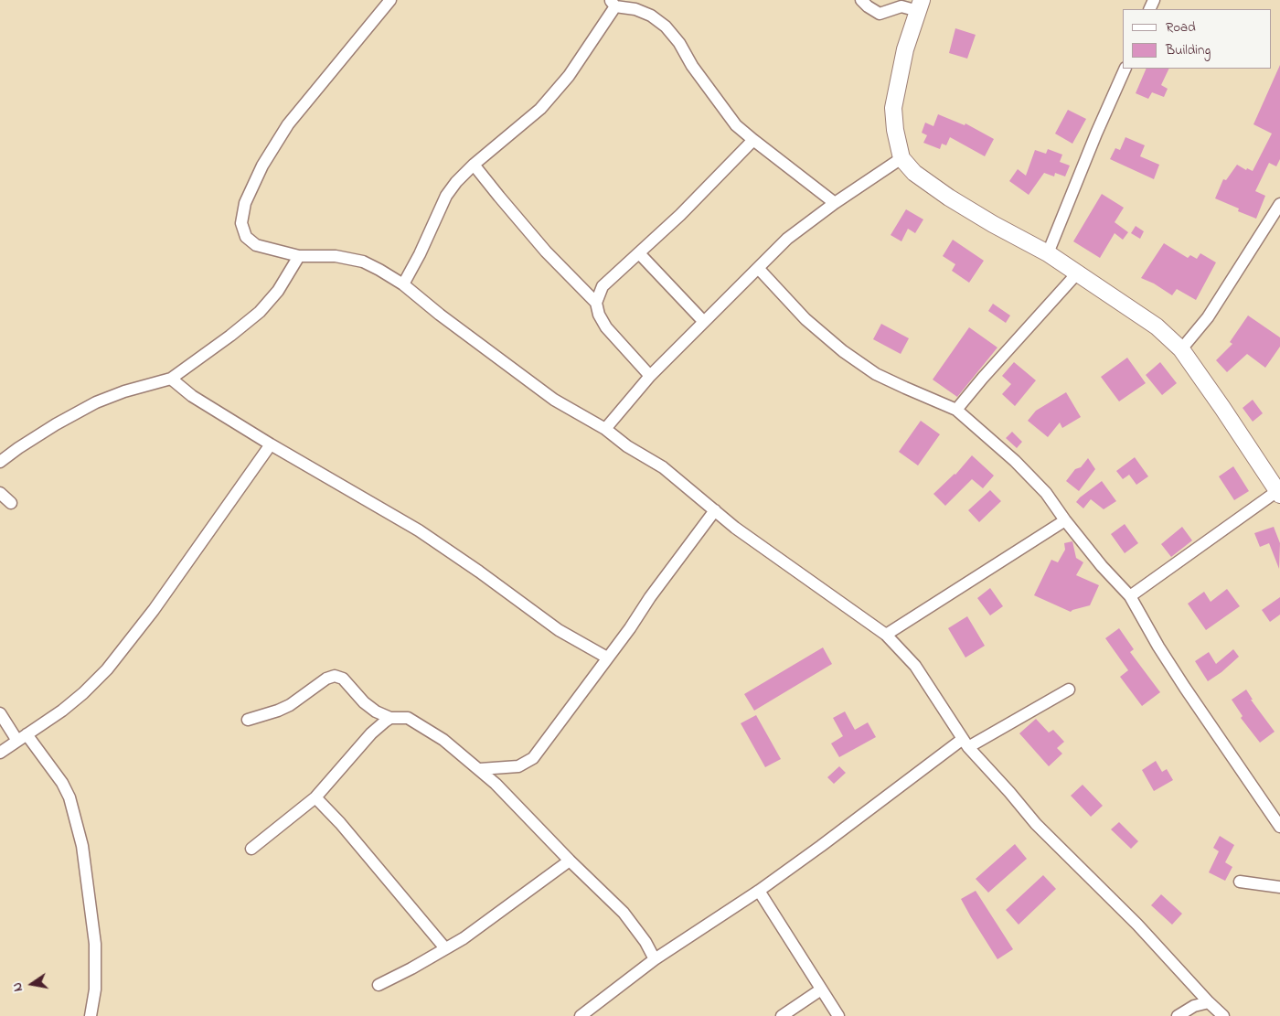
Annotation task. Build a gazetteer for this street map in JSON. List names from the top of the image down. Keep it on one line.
{"legend":["Road","Building"],"north":"left"}
